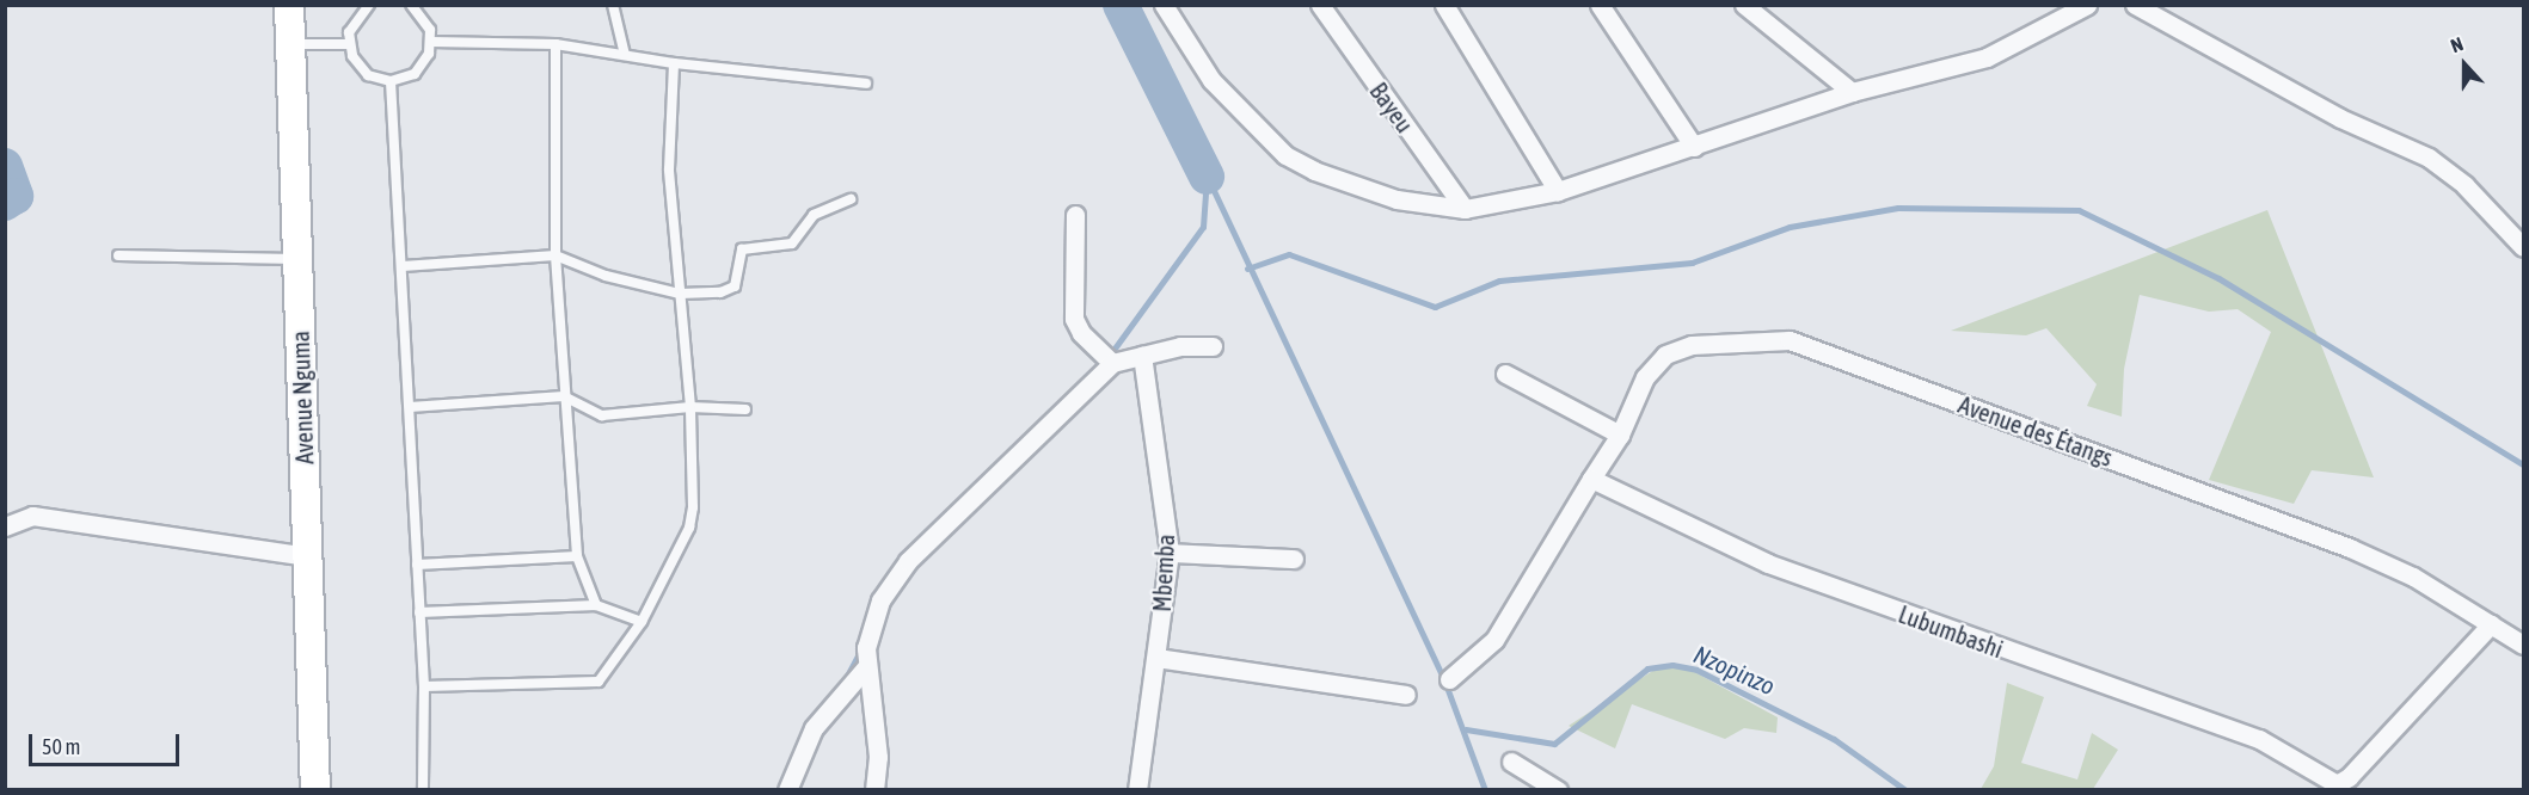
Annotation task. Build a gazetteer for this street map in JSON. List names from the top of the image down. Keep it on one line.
{"streets":{"main road":["Avenue Nguma"],"street":["Bayeu","Avenue des Étangs","Mbemba","Lubumbashi"]},"crossings":[["Avenue des Étangs","Lubumbashi"]],"water":["Nzopinzo"],"scale_bar":"50 m","north":"top"}
